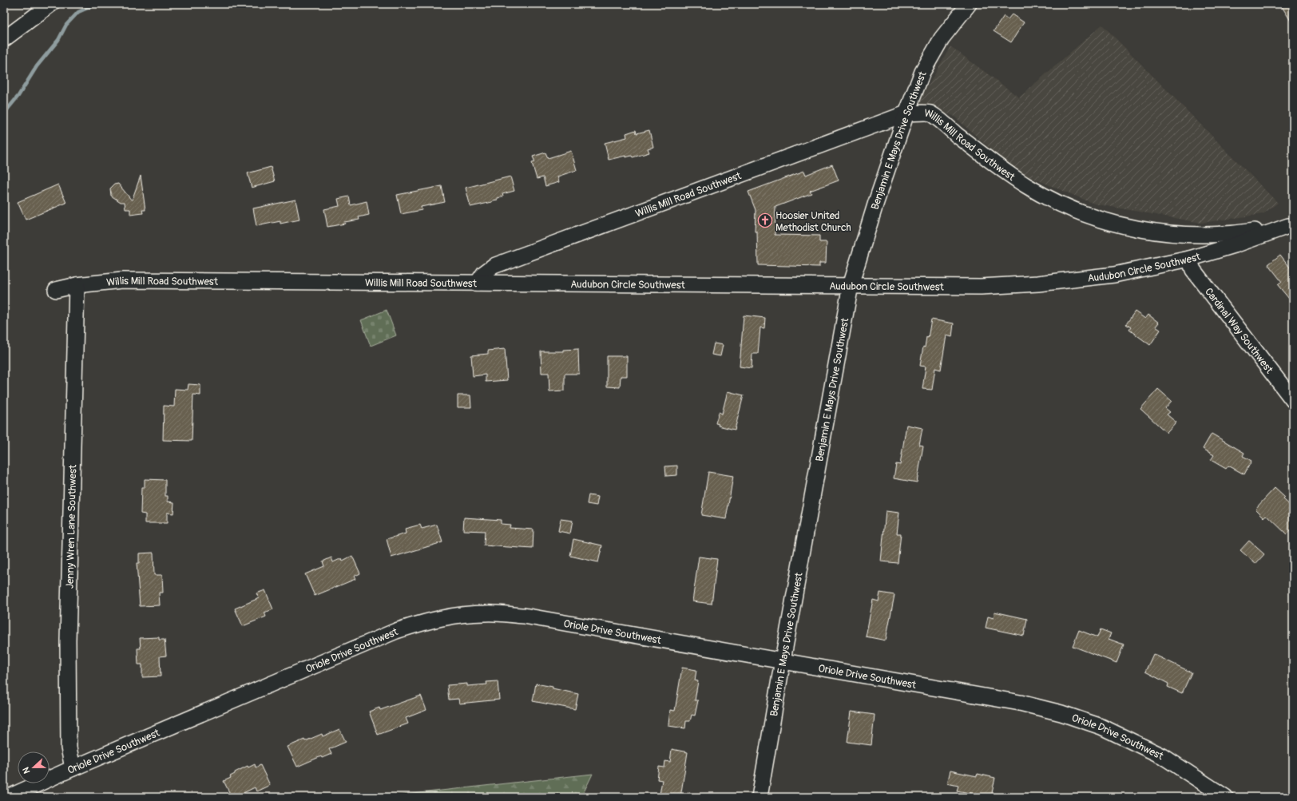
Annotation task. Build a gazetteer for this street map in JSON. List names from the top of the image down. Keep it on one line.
{"streets":{"street":["Benjamin E Mays Drive Southwest","Willis Mill Road Southwest","Audubon Circle Southwest","Cardinal Way Southwest","Jenny Wren Lane Southwest","Oriole Drive Southwest"]},"crossings":[["Benjamin E Mays Drive Southwest","Willis Mill Road Southwest"],["Benjamin E Mays Drive Southwest","Audubon Circle Southwest"],["Benjamin E Mays Drive Southwest","Oriole Drive Southwest"],["Willis Mill Road Southwest","Audubon Circle Southwest"],["Willis Mill Road Southwest","Jenny Wren Lane Southwest"],["Audubon Circle Southwest","Cardinal Way Southwest"],["Jenny Wren Lane Southwest","Oriole Drive Southwest"]],"places":{"church":["Hoosier United Methodist Church"]},"north":"left"}
